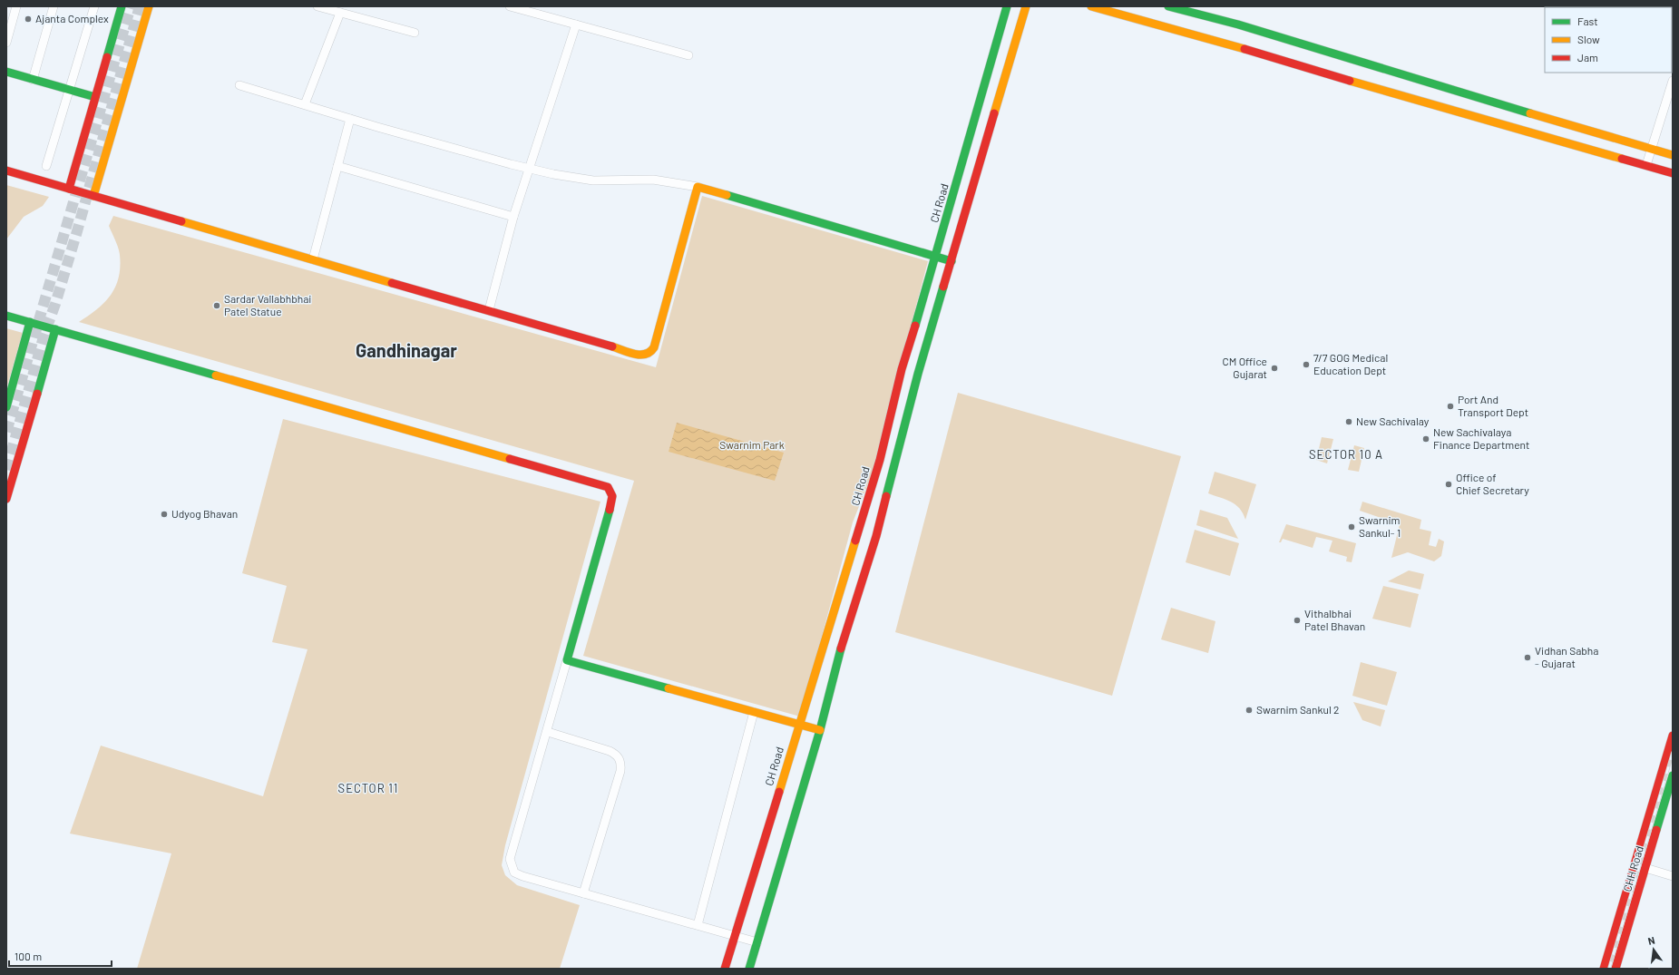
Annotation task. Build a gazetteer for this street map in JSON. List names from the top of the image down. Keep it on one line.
{"streets":{"street":["CH Road","CHH Road"]},"districts":["Gandhinagar","SECTOR 10 A","SECTOR 11"],"parks":["Swarnim Park"],"places":["Ajanta Complex","Sardar Vallabhbhai Patel Statue","7/7 GOG Medical Education Dept","CM Office Gujarat","Port And Transport Dept","New Sachivalay","New Sachivalaya Finance Department","Office of Chief Secretary","Udyog Bhavan","Swarnim Sankul- 1","Vithalbhai Patel Bhavan","Vidhan Sabha - Gujarat","Swarnim Sankul 2"],"legend":["Fast","Slow","Jam"],"scale_bar":"100 m","north":"top"}
